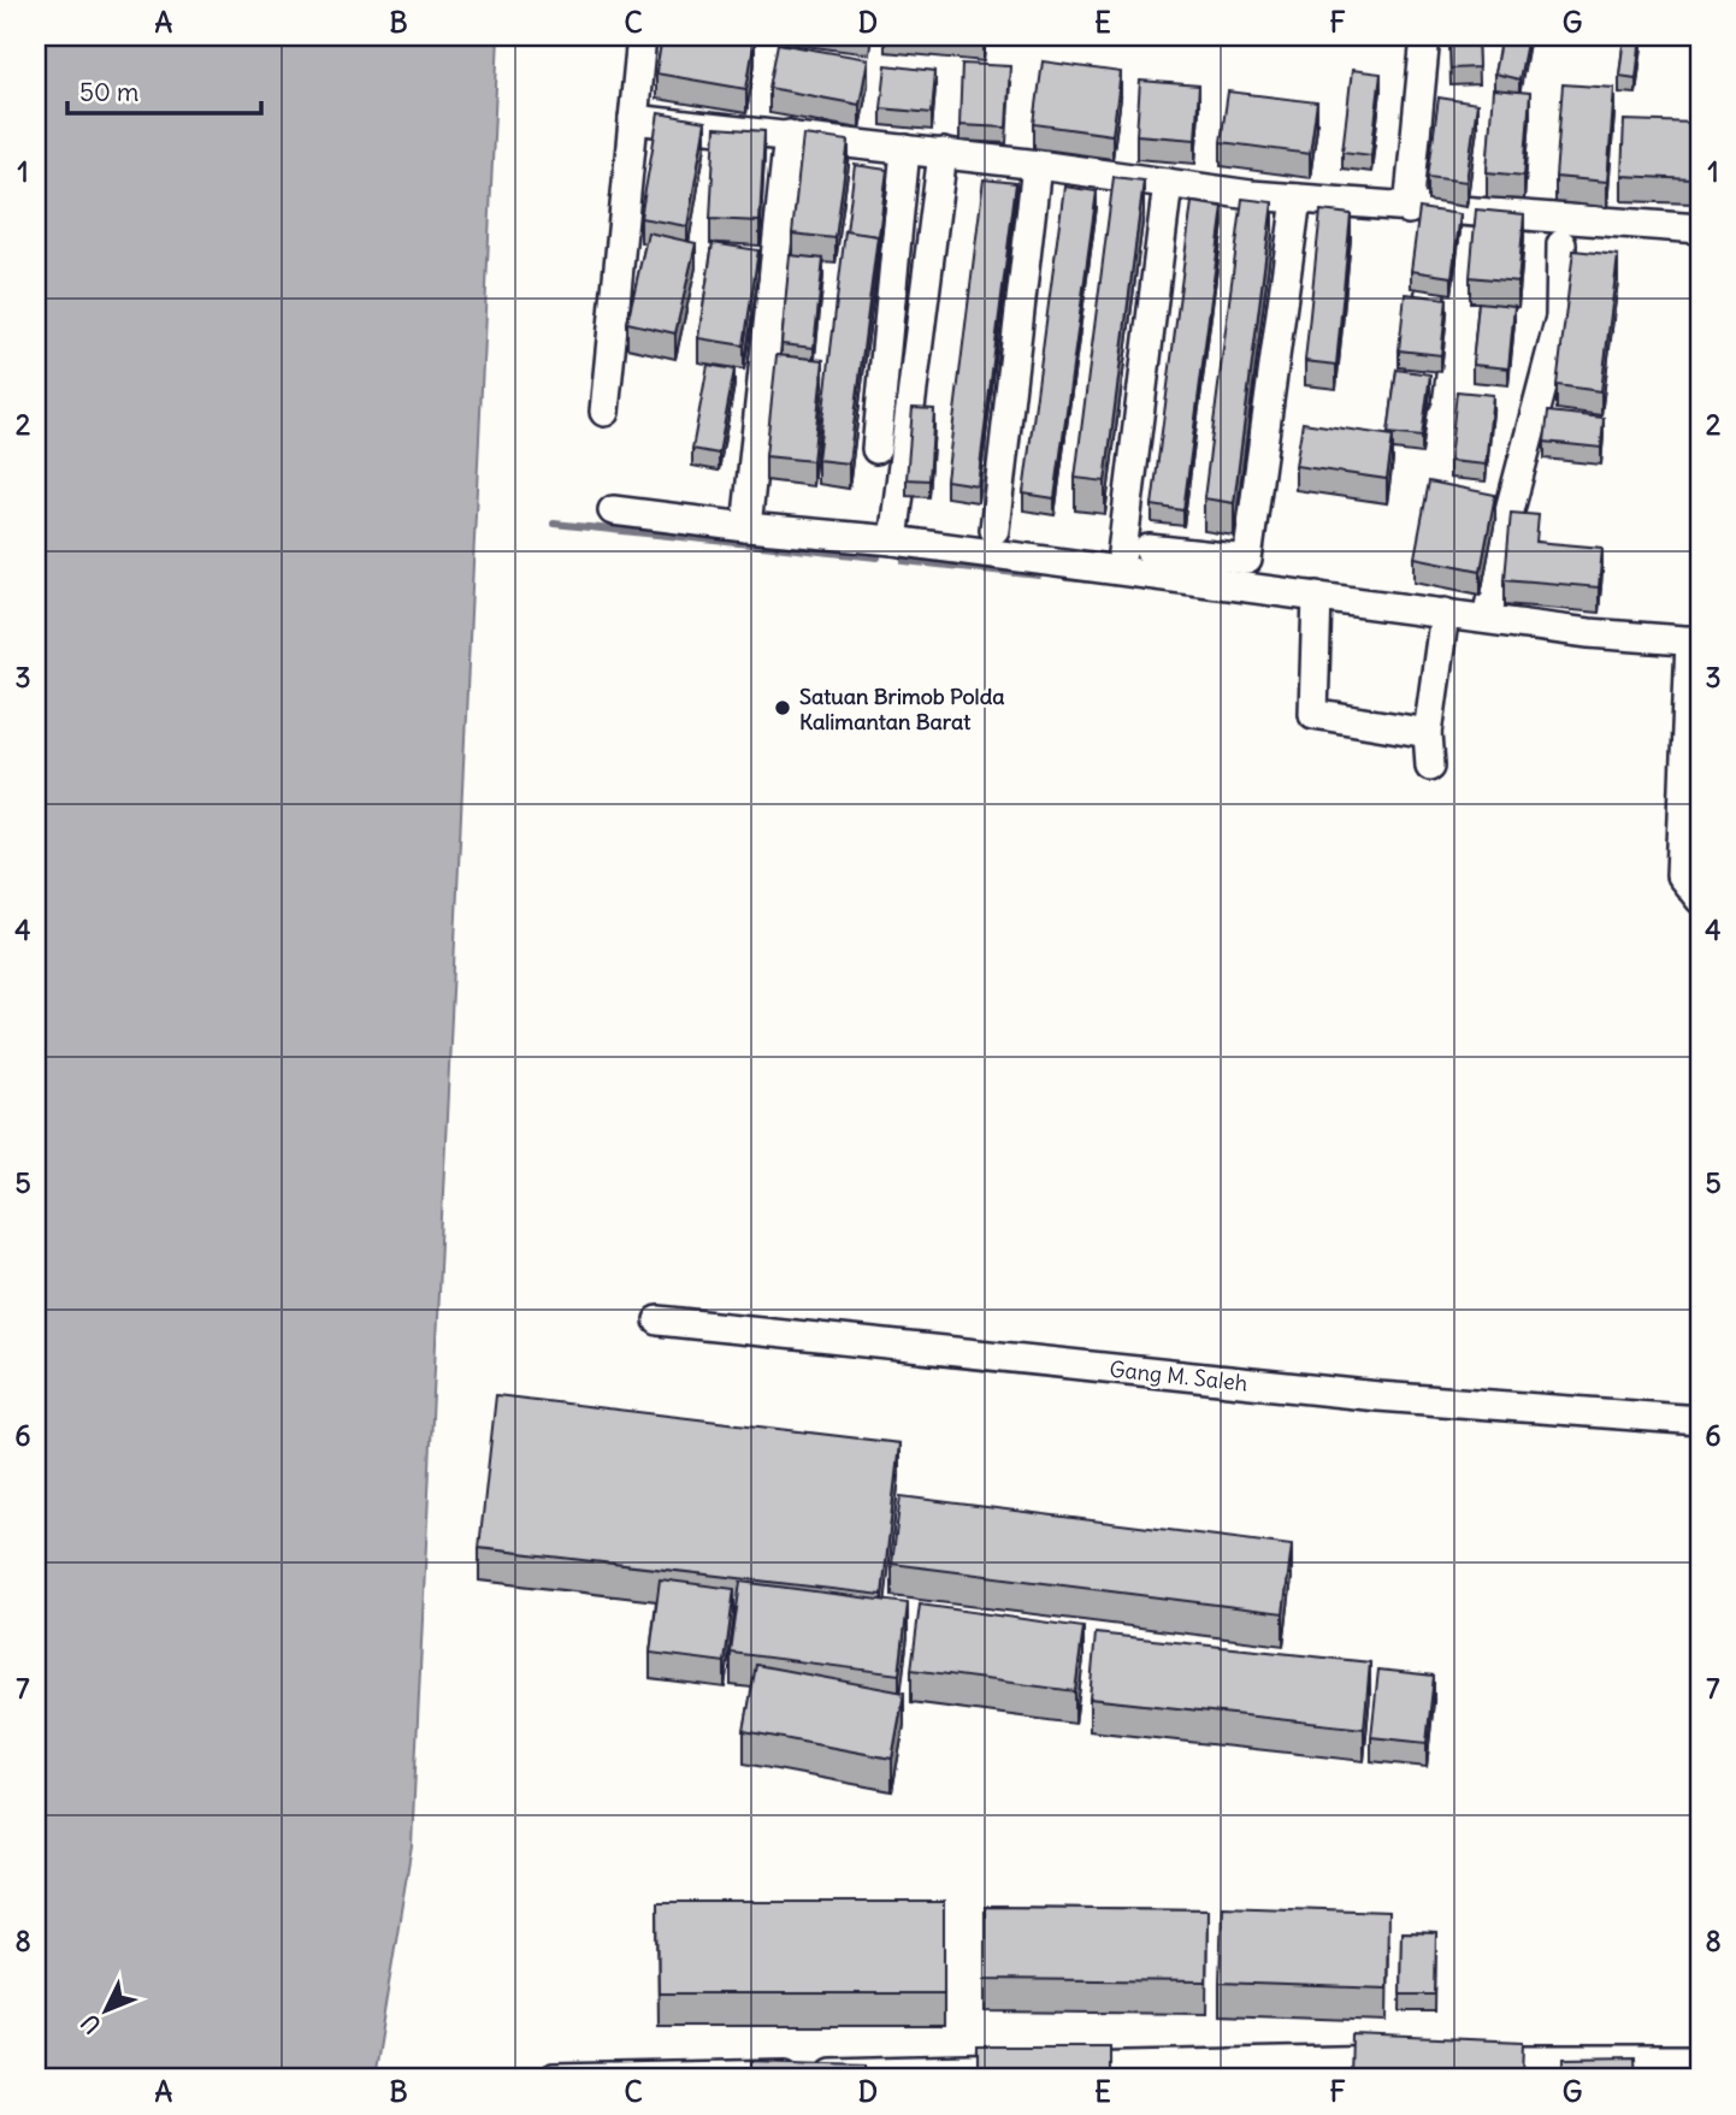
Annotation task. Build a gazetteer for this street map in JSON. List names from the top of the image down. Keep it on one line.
{"streets":{"street":["Gang M. Saleh"]},"places":["Satuan Brimob Polda Kalimantan Barat"],"scale_bar":"50 m","north":"bottom left","grid":{"columns":["A","B","C","D","E","F","G"],"rows":["1","2","3","4","5","6","7","8"]}}
